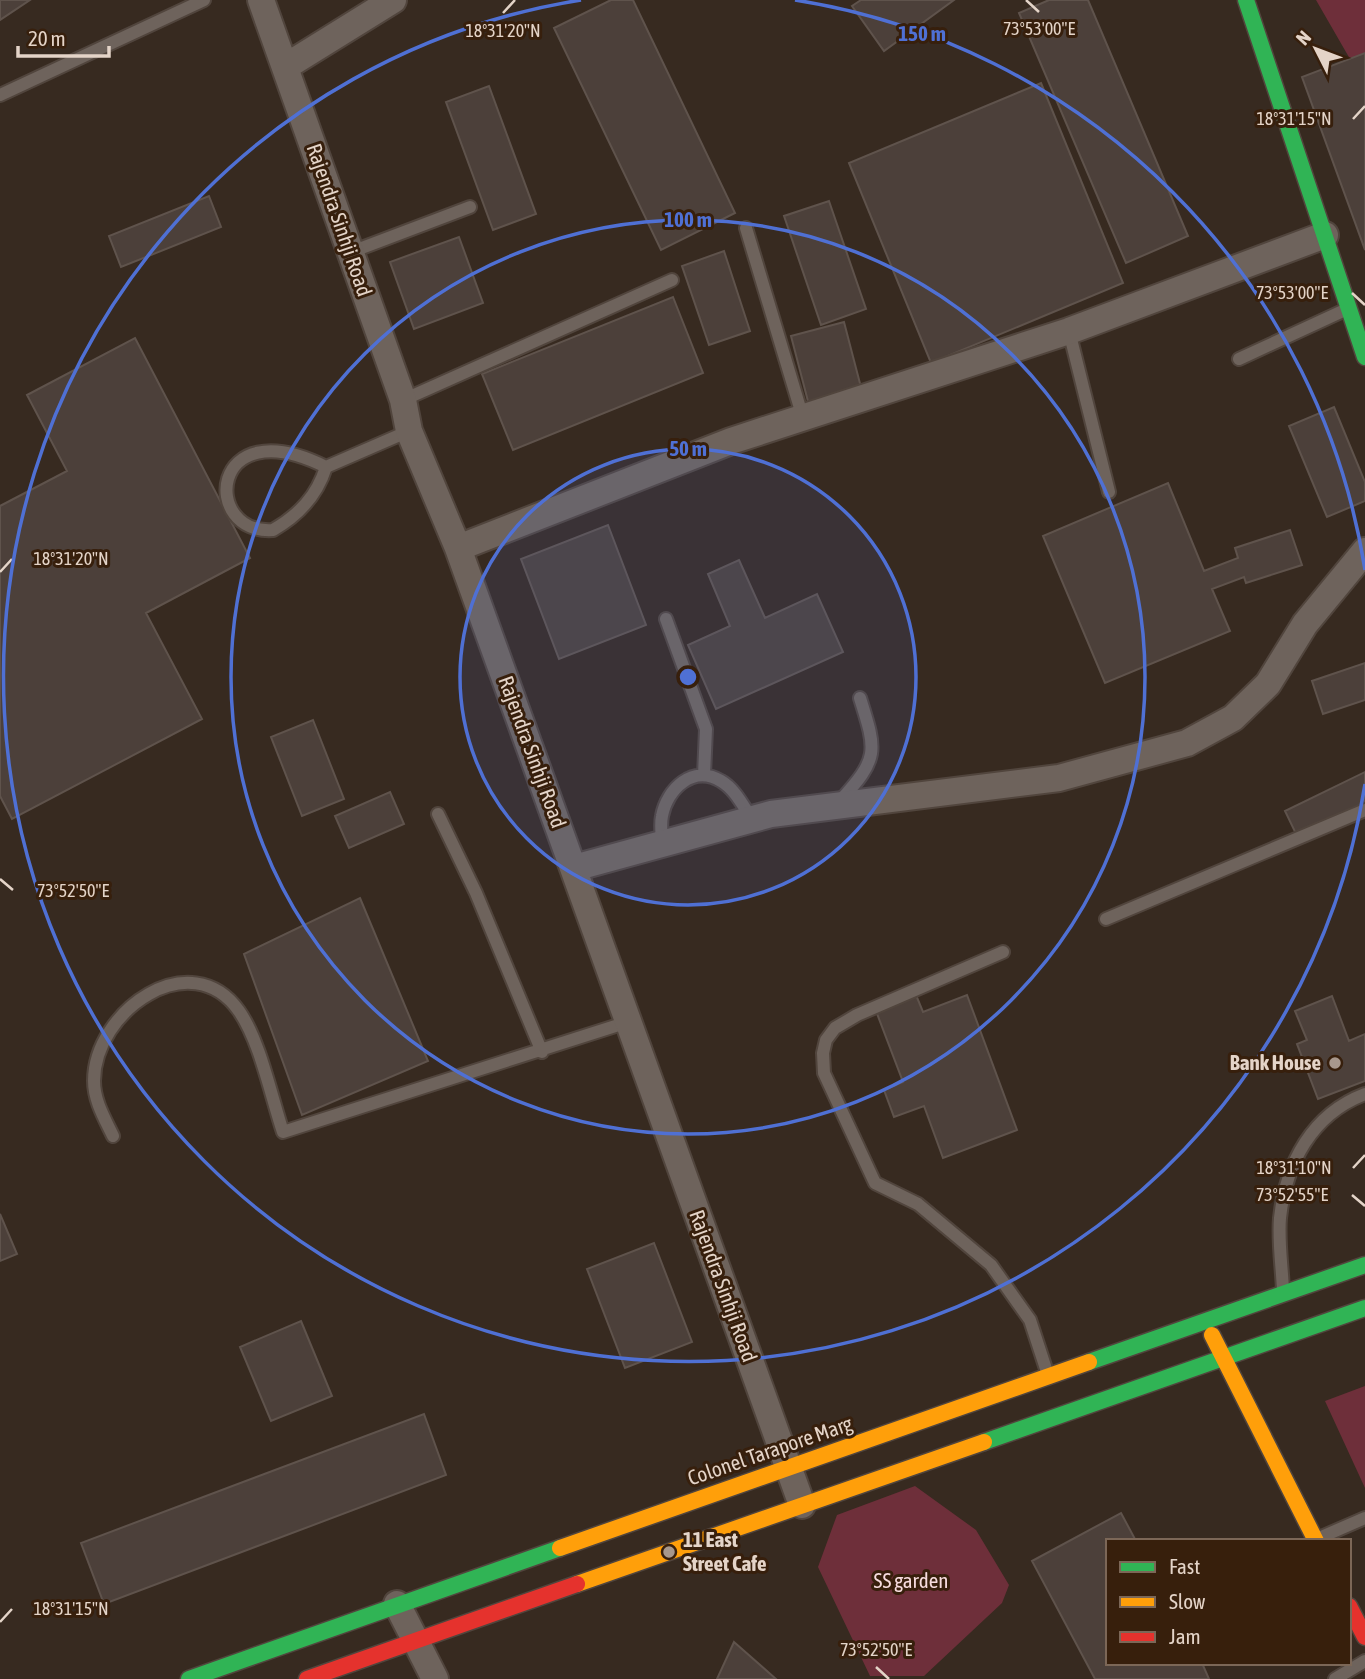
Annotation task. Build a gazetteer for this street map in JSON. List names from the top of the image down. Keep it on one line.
{"streets":{"main road":["Colonel Tarapore Marg"],"street":["Rajendra Sinhji Road"]},"crossings":[["Rajendra Sinhji Road","Colonel Tarapore Marg"]],"parks":["SS garden"],"places":["Bank House","11 East Street Cafe"],"legend":["Fast","Slow","Jam"],"scale_bar":"20 m","north":"top left","coordinates":["73°53'00\"E","18°31'20\"N","18°31'15\"N","73°52'50\"E","18°31'10\"N","73°52'55\"E"],"rings":["150 m","100 m","50 m"]}
